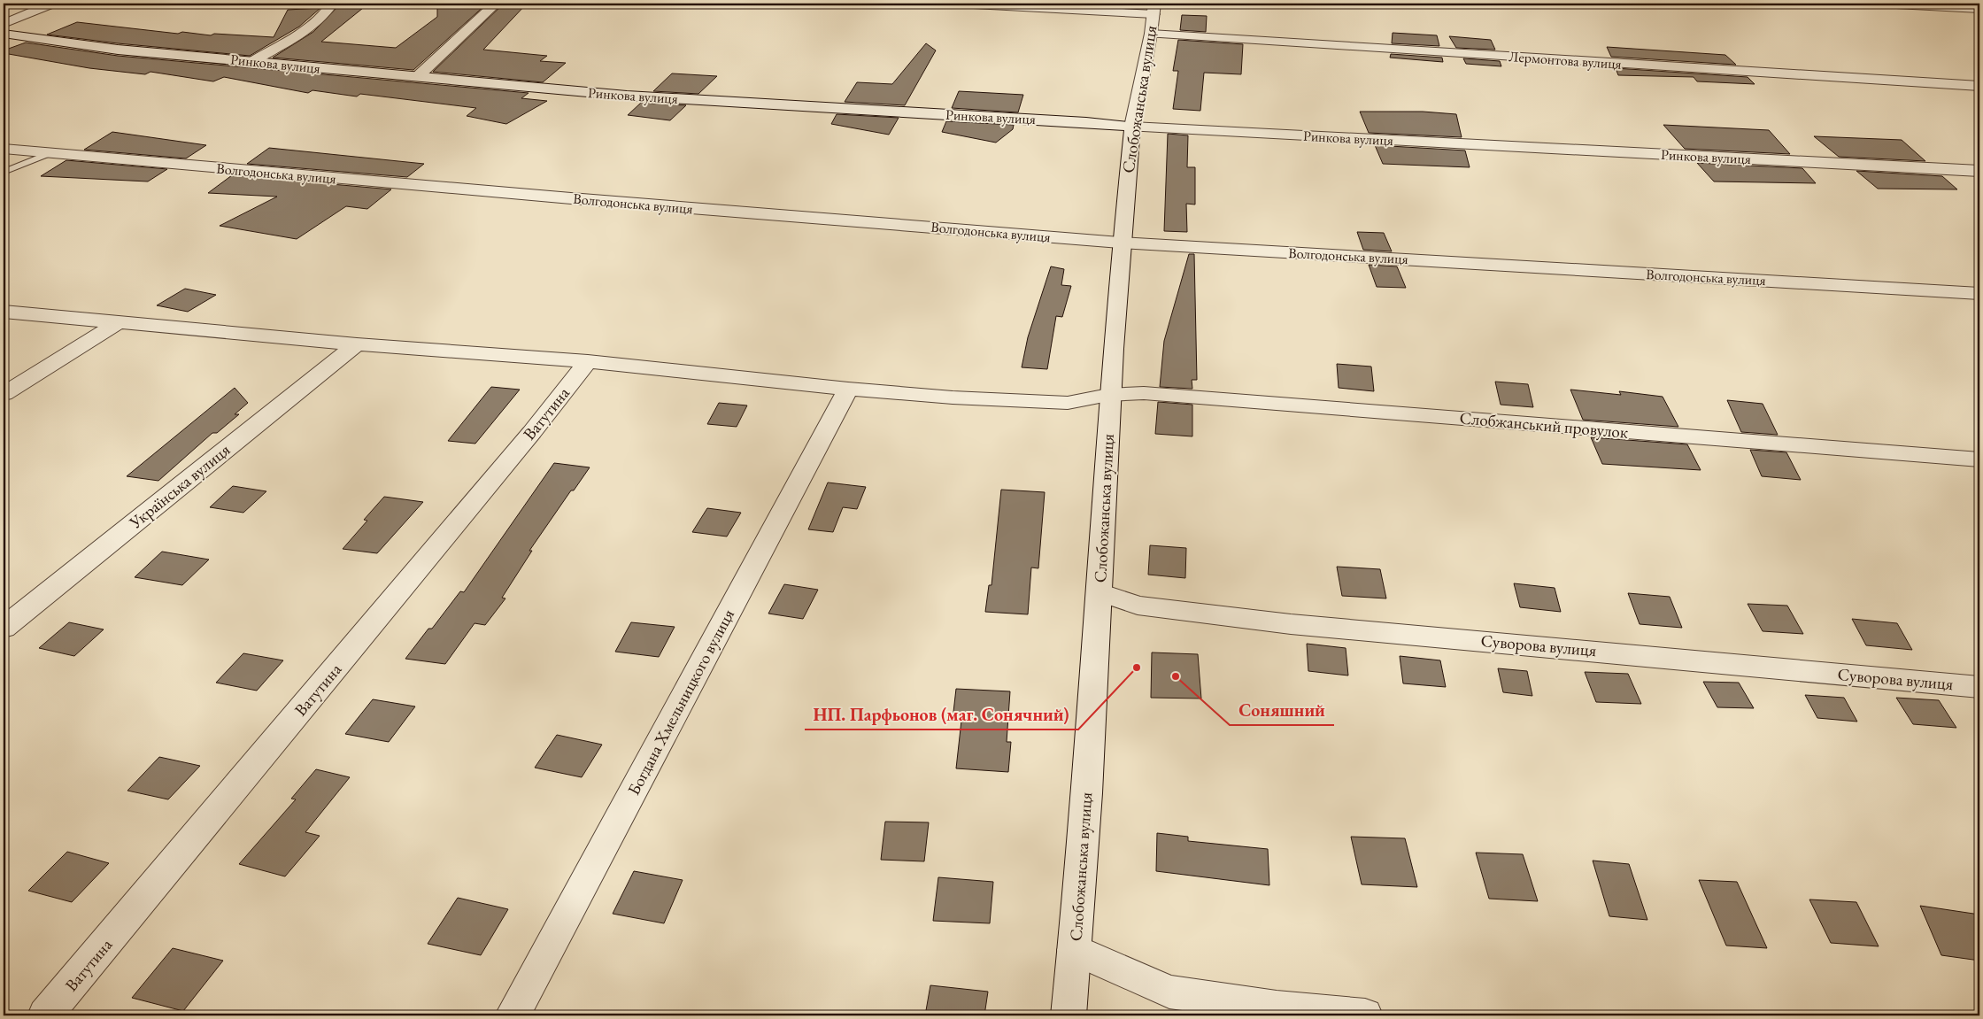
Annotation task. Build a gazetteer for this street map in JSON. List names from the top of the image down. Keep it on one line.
{"streets":{"street":["Лермонтова вулиця","Ринкова вулиця","Слобожанська вулиця","Волгодонська вулиця","Ватутина","Слобжанський провулок","Українська вулиця","Суворова вулиця","Богдана Хмельницкого вулиця"]},"crossings":[["Лермонтова вулиця","Слобожанська вулиця"],["Ринкова вулиця","Слобожанська вулиця"],["Слобожанська вулиця","Волгодонська вулиця"],["Слобожанська вулиця","Слобжанський провулок"],["Слобожанська вулиця","Суворова вулиця"],["Ватутина","Слобжанський провулок"],["Слобжанський провулок","Українська вулиця"],["Слобжанський провулок","Богдана Хмельницкого вулиця"]],"places":["НП. Парфьонов (маг. Сонячний)","Соняшний"]}
